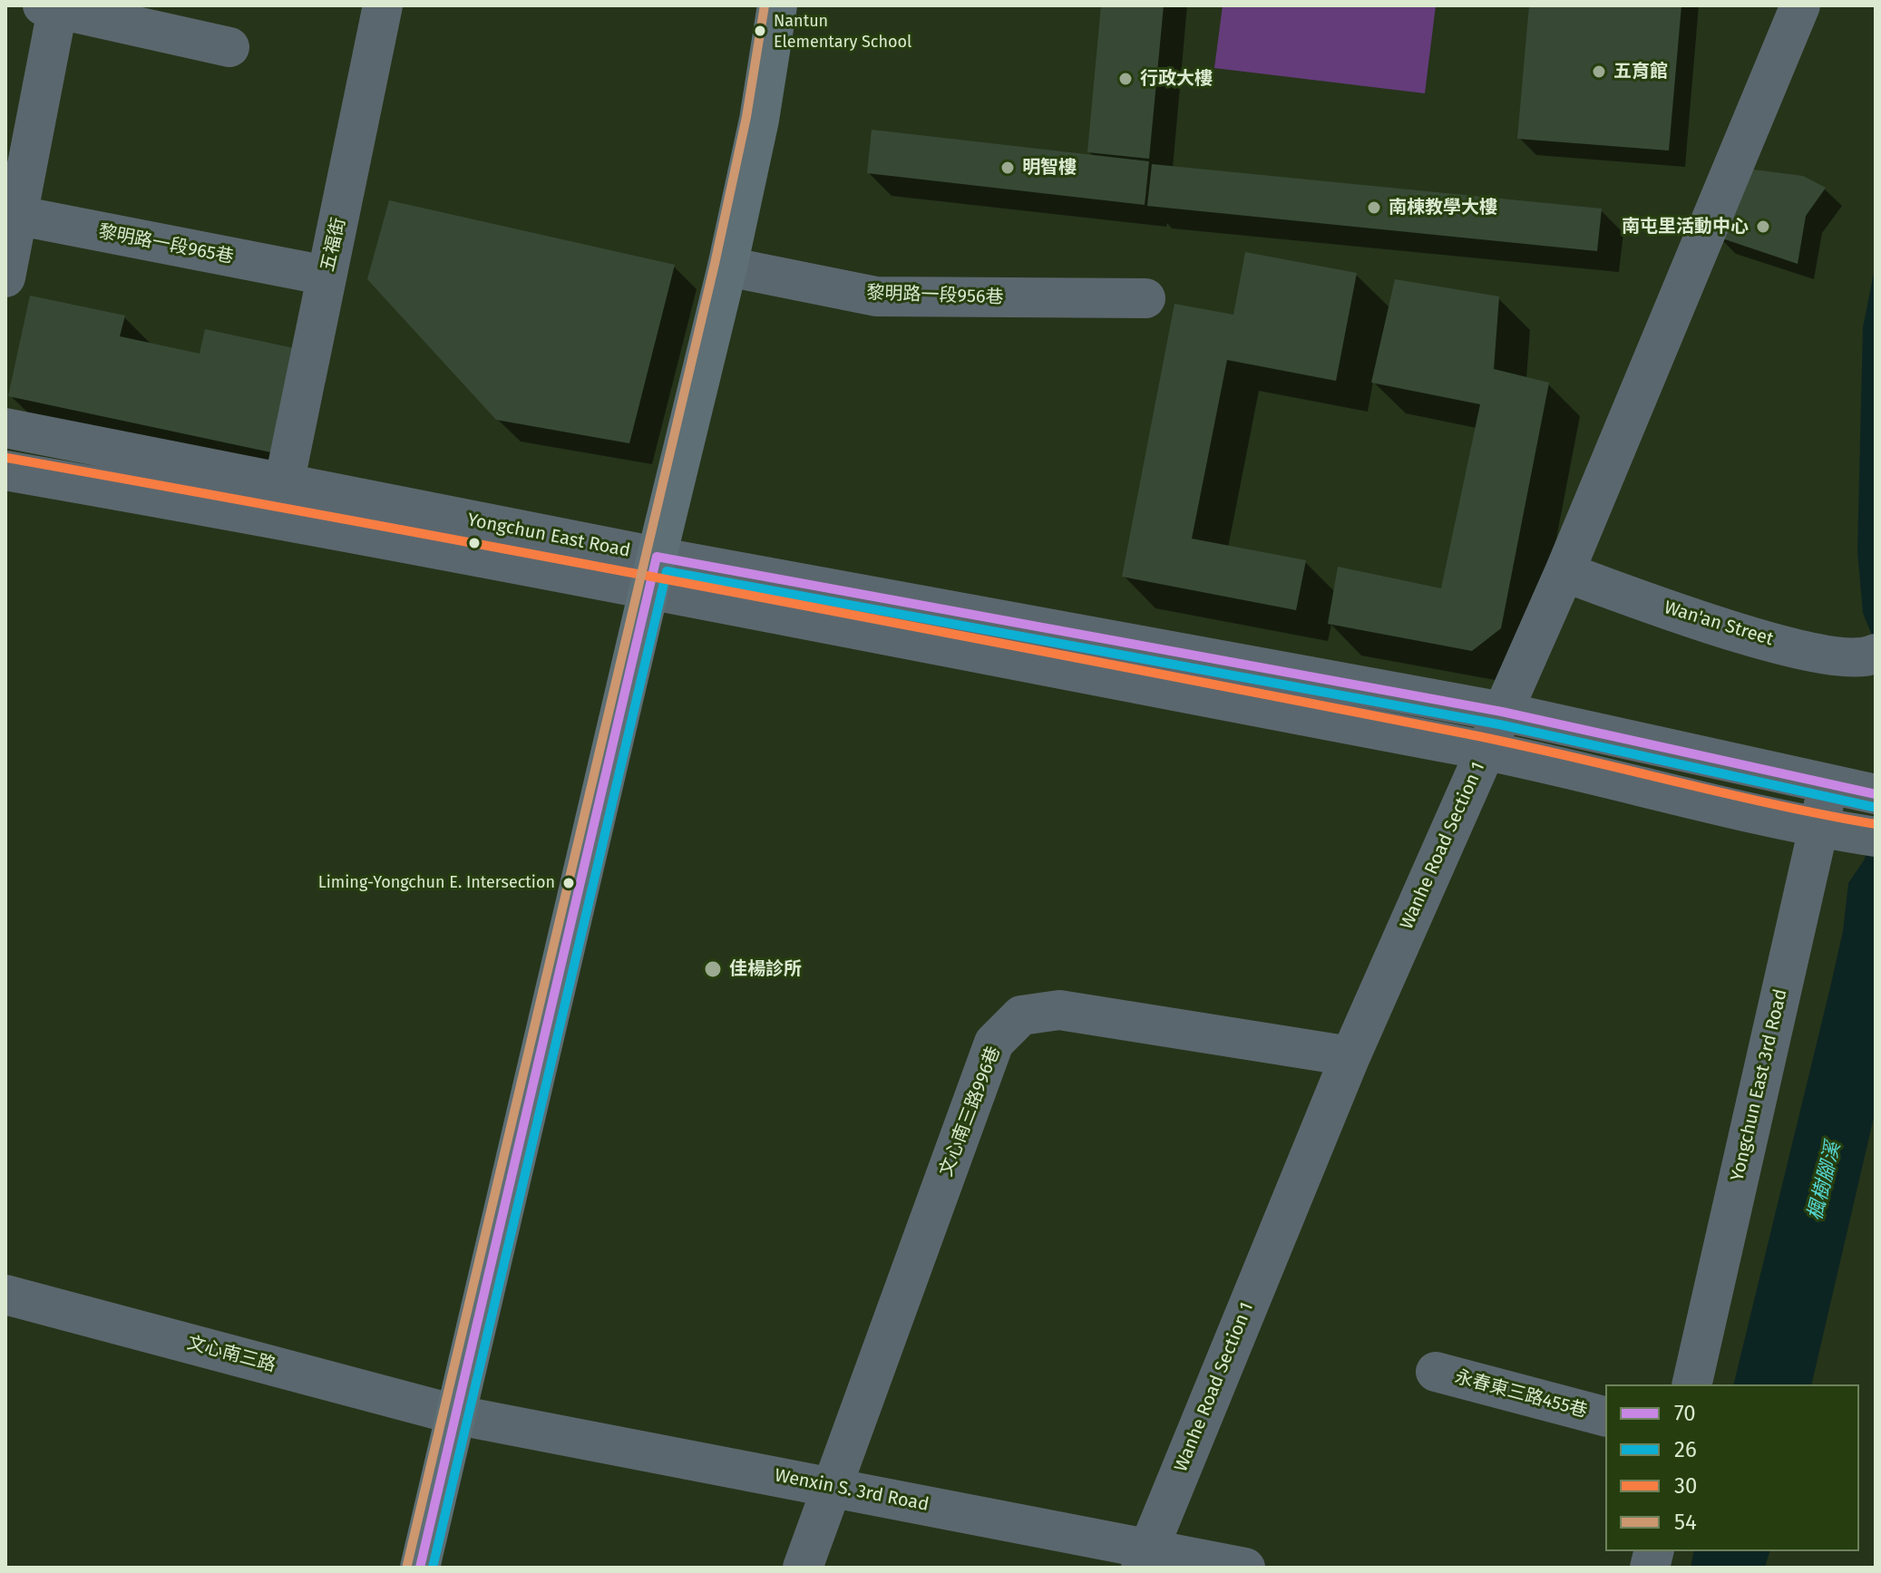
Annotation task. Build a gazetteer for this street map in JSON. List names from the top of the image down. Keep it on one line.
{"streets":{"street":["黎明路一段965巷","五福街","黎明路一段956巷","Yongchun East Road","Wan'an Street","Wanhe Road Section 1","Yongchun East 3rd Road","文心南三路996巷","文心南三路","永春東三路455巷","Wenxin S. 3rd Road"]},"crossings":[["黎明路一段965巷","五福街"],["五福街","Yongchun East Road"],["Yongchun East Road","Wanhe Road Section 1"],["Yongchun East Road","Yongchun East 3rd Road"],["Wan'an Street","Wanhe Road Section 1"],["Wanhe Road Section 1","文心南三路996巷"],["Wanhe Road Section 1","Wenxin S. 3rd Road"],["文心南三路996巷","Wenxin S. 3rd Road"],["文心南三路","Wenxin S. 3rd Road"]],"water":["楓樹腳溪"],"places":["Nantun Elementary School","五育館","行政大樓","明智樓","南棟教學大樓","南屯里活動中心","Liming-Yongchun E. Intersection","佳楊診所"],"lines":["transit line 54","transit line 30","transit line 70","transit line 26"],"legend":["70","26","30","54"]}
